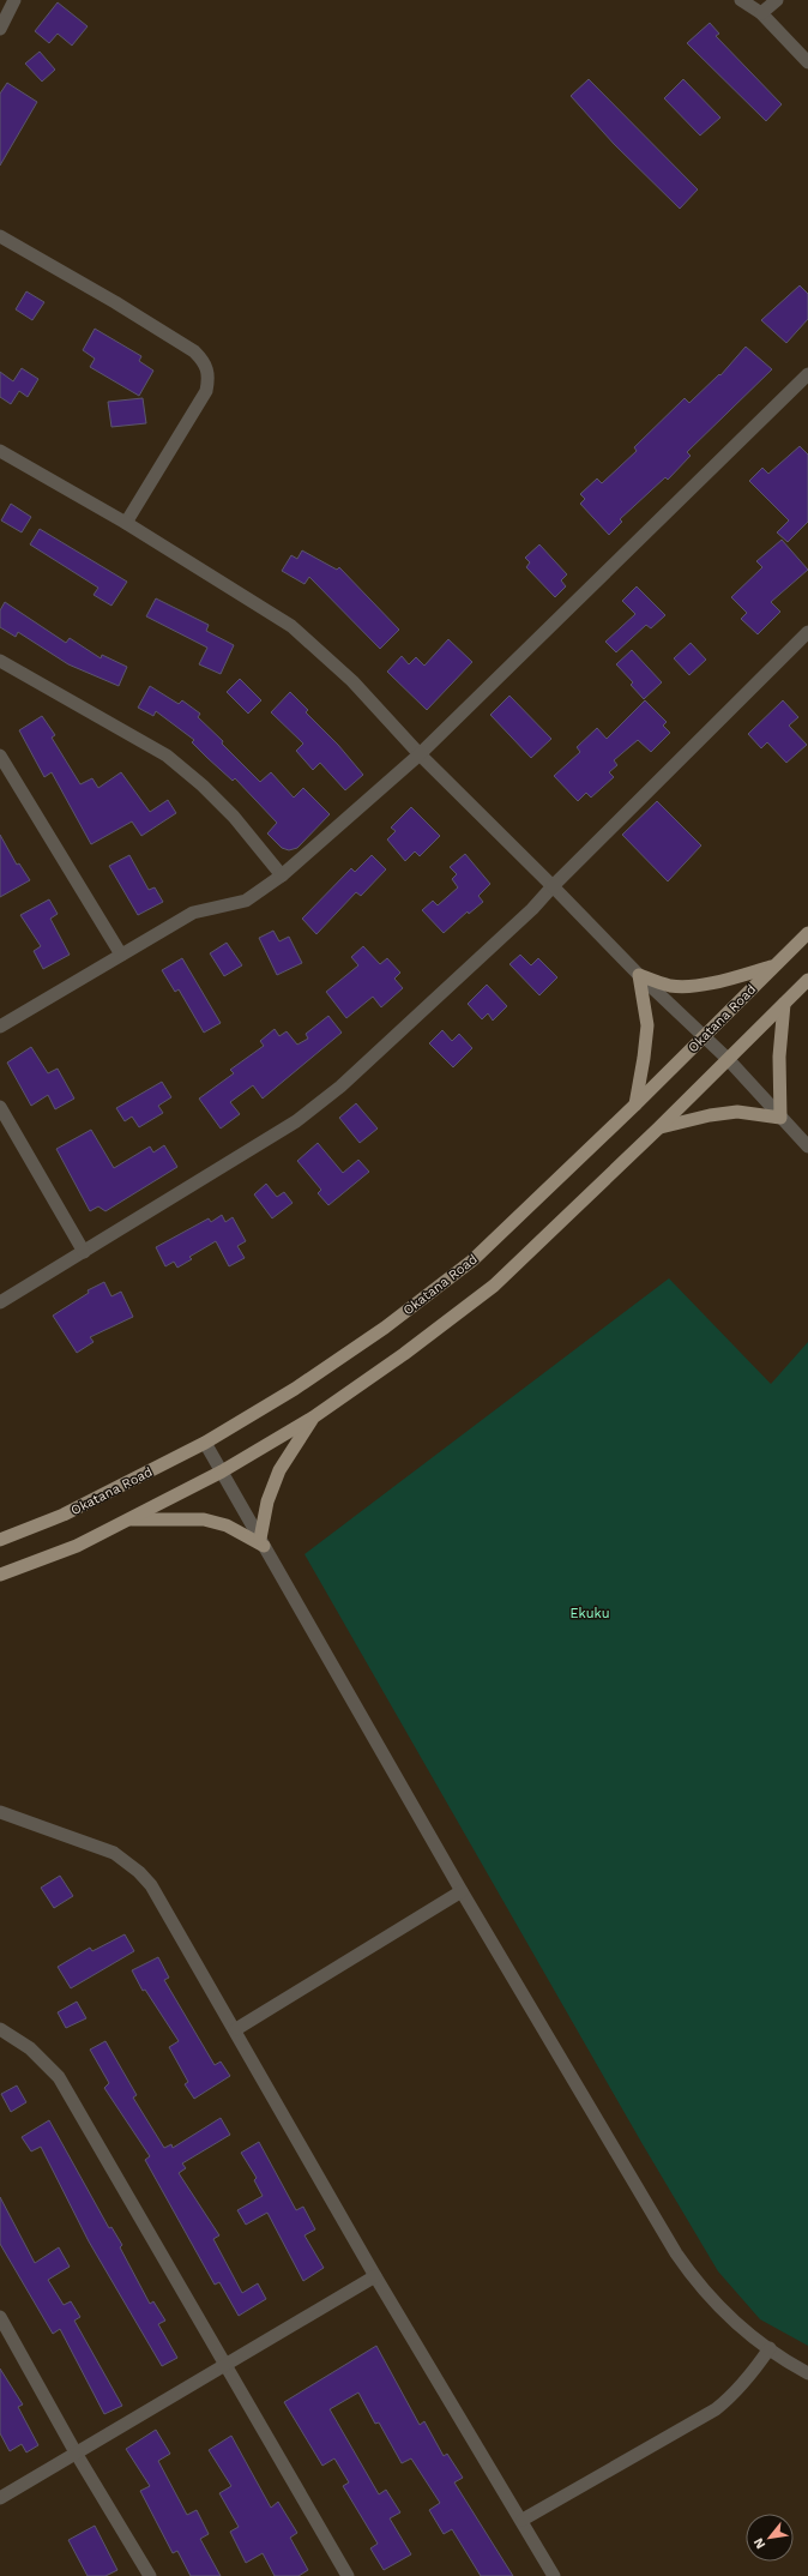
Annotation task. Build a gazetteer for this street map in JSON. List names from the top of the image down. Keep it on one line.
{"streets":{"main road":["Okatana Road"]},"parks":["Ekuku"],"north":"bottom left"}
